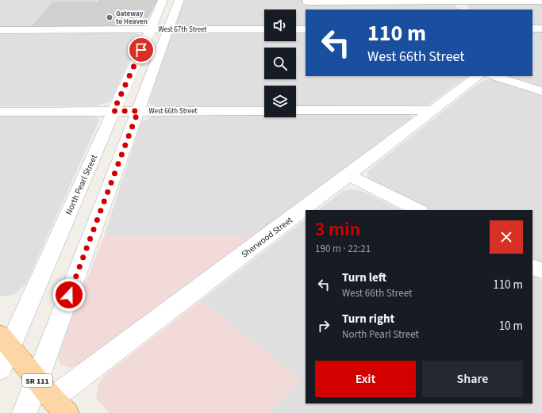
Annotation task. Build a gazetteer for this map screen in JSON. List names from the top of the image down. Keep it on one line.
{"streets":{"main road":["SR 111"],"street":["West 67th Street","West 66th Street","North Pearl Street","Sherwood Street"]},"crossings":[["West 67th Street","North Pearl Street"],["West 66th Street","North Pearl Street"],["North Pearl Street","SR 111"],["Sherwood Street","SR 111"]],"places":["Gateway to Heaven"],"page":{"turn":["110 m","West 66th Street"],"heading":["3 min","190 m · 22:21"],"list":[{"name":"Turn left","note":"West 66th Street","value":"110 m"},{"name":"Turn right","note":"North Pearl Street","value":"10 m"}],"buttons":["Exit","Share"]}}
